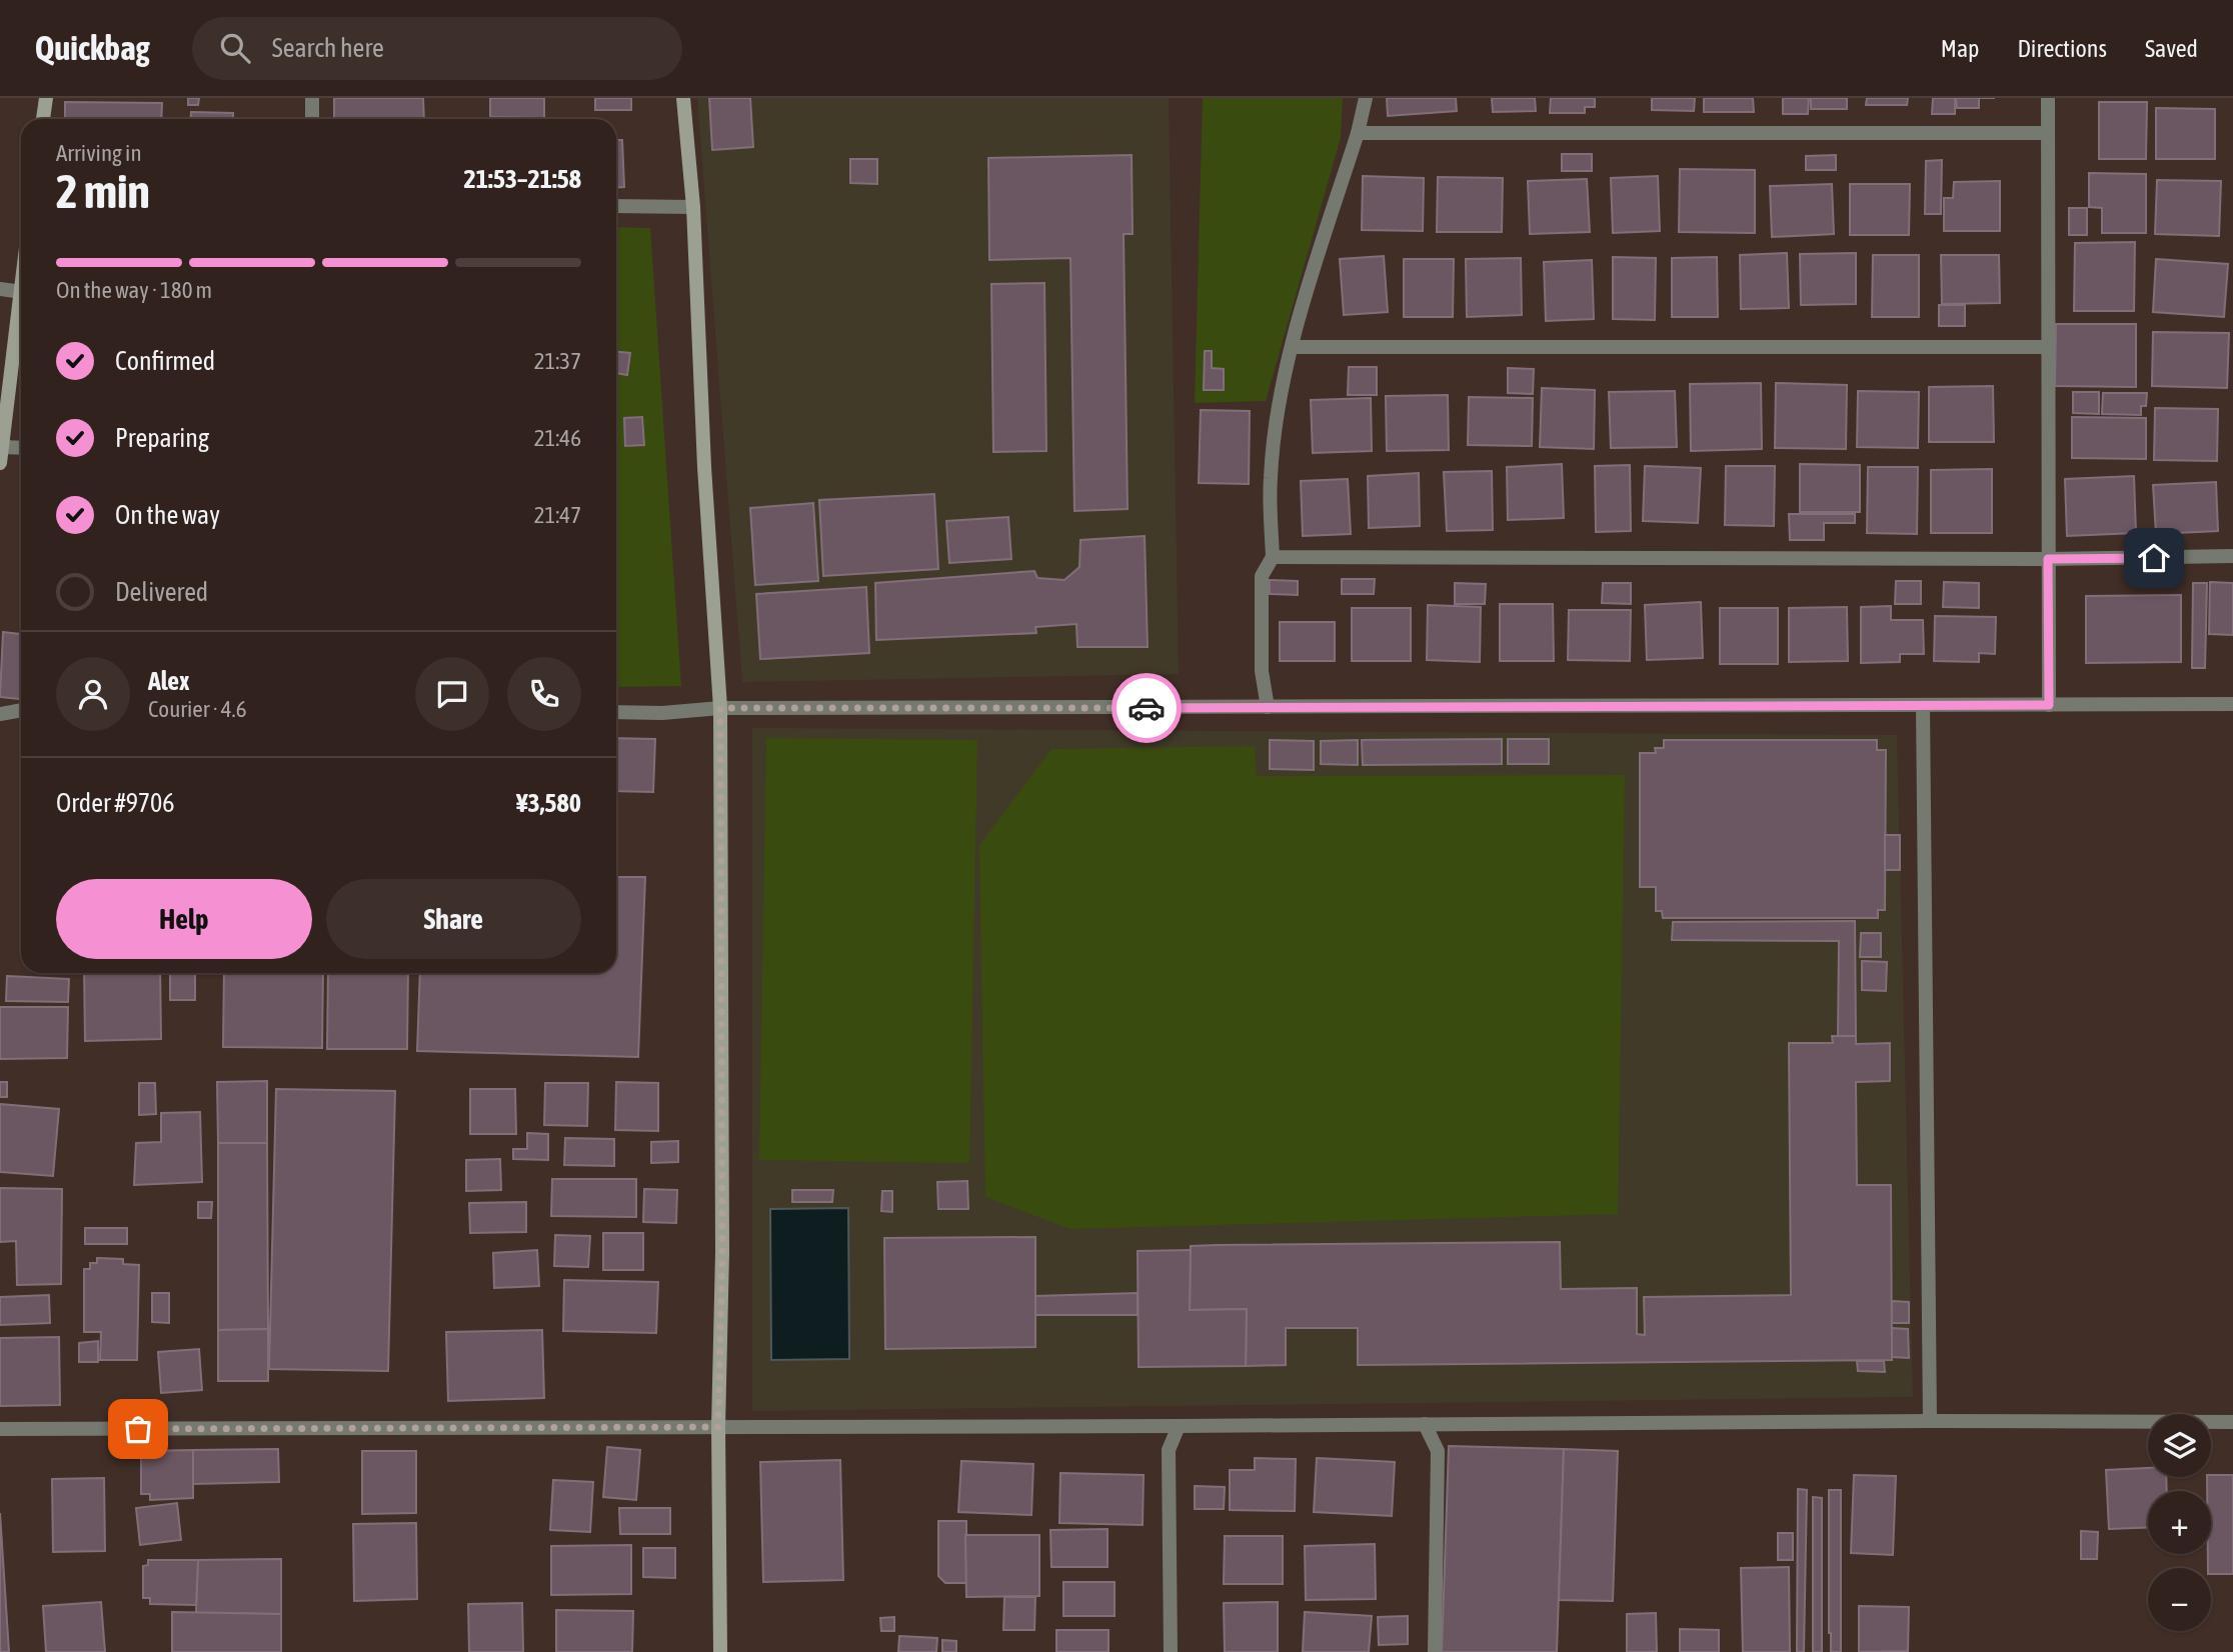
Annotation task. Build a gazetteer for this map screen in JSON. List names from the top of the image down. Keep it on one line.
{"page":{"header":"Quickbag","search":"Search here","nav":["Map","Directions","Saved"],"heading":["2 min","Arriving in","21:53–21:58"],"panel":["Alex","Courier · 4.6","Order #9706","¥3,580"],"bar":"On the way · 180 m","list":[["Confirmed","21:37"],["Preparing","21:46"],["On the way","21:47"],"Delivered"],"buttons":["Help","Share"],"map_buttons":["+","−"]}}
